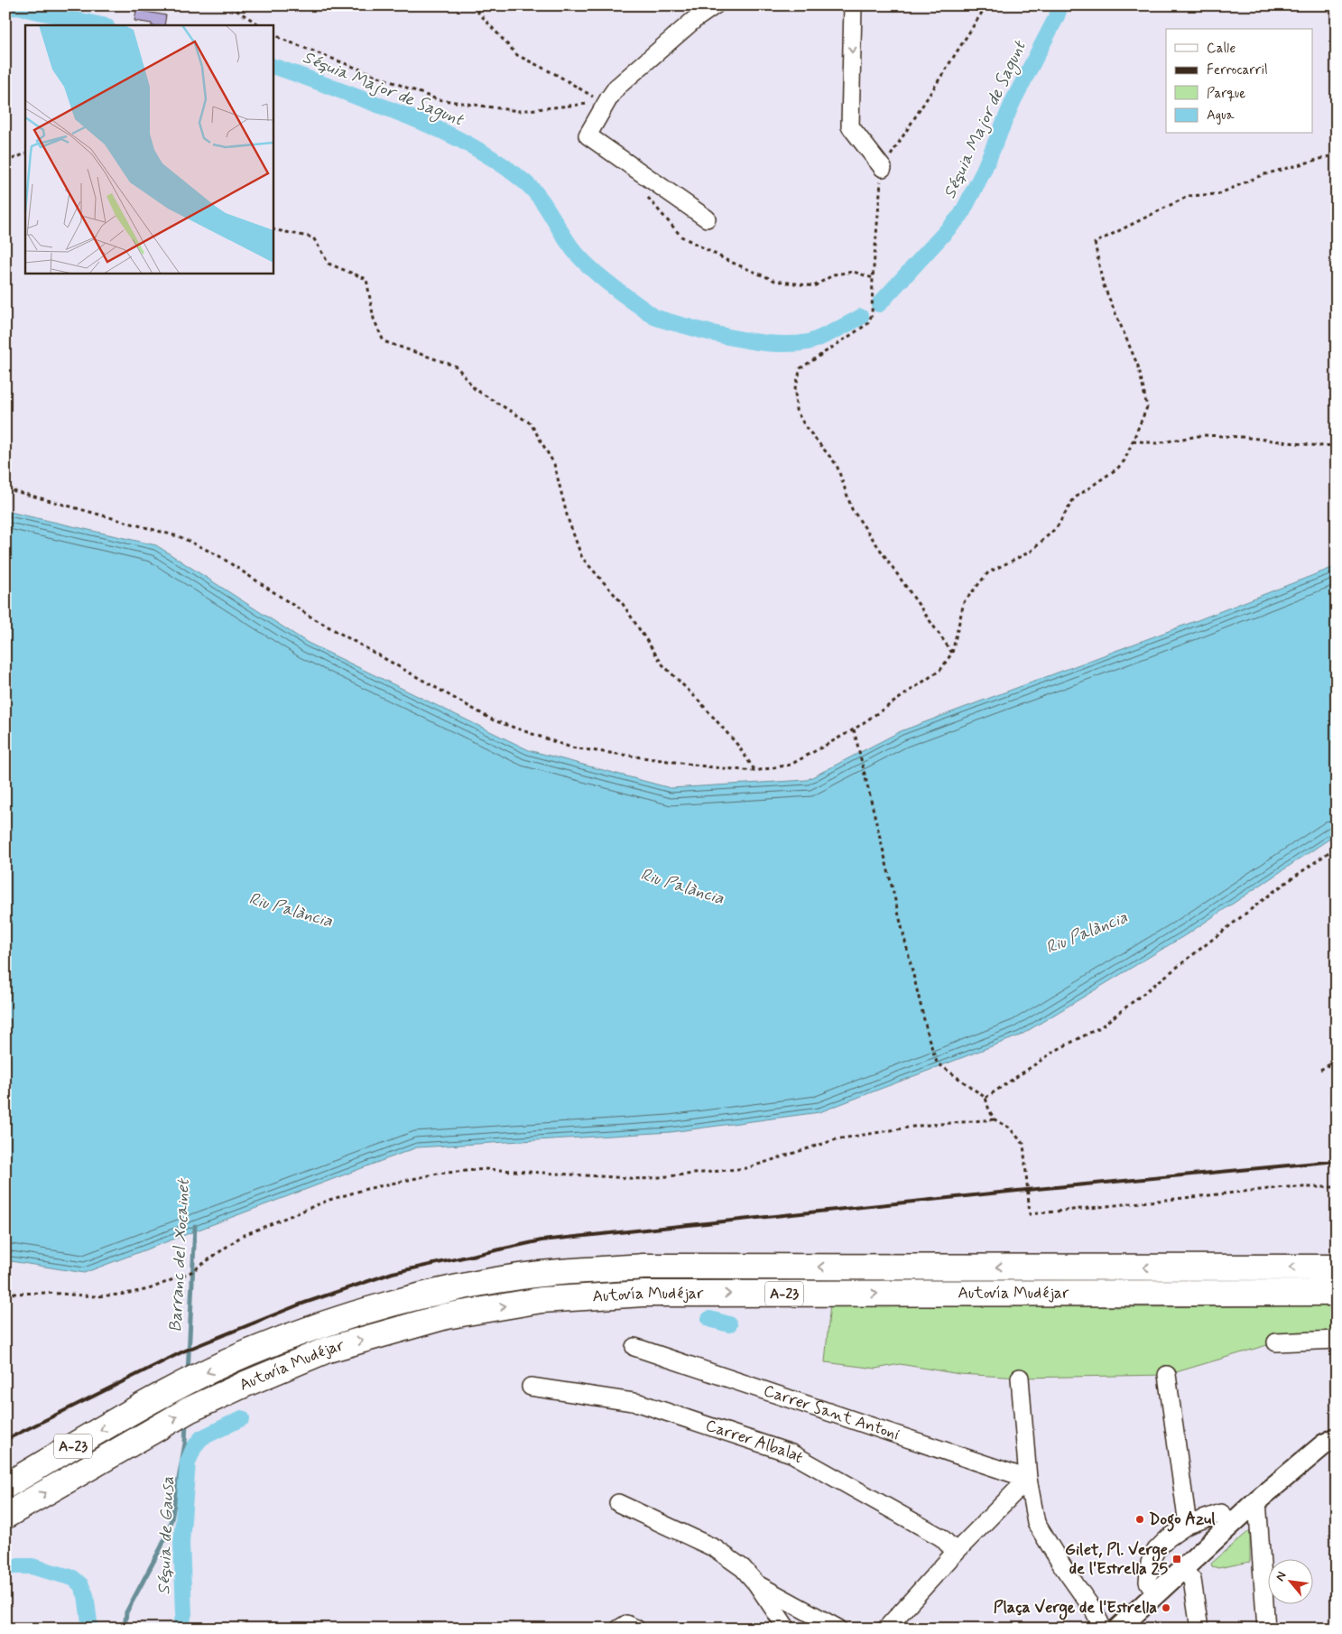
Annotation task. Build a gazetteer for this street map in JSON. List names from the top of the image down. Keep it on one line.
{"streets":{"highway":["A-23","Autovía Mudéjar"],"street":["Carrer Sant Antoni","Carrer Albalat"]},"water":["Séquia Major de Sagunt","Riu Palància","Barranc del Xocainet","Séquia de Gausa"],"places":{"other":["Dogo Azul","Plaça Verge de l'Estrella"],"transit":["Gilet, Pl. Verge de l'Estrella 25"]},"legend":["Calle","Ferrocarril","Parque","Agua"],"north":"top left"}
